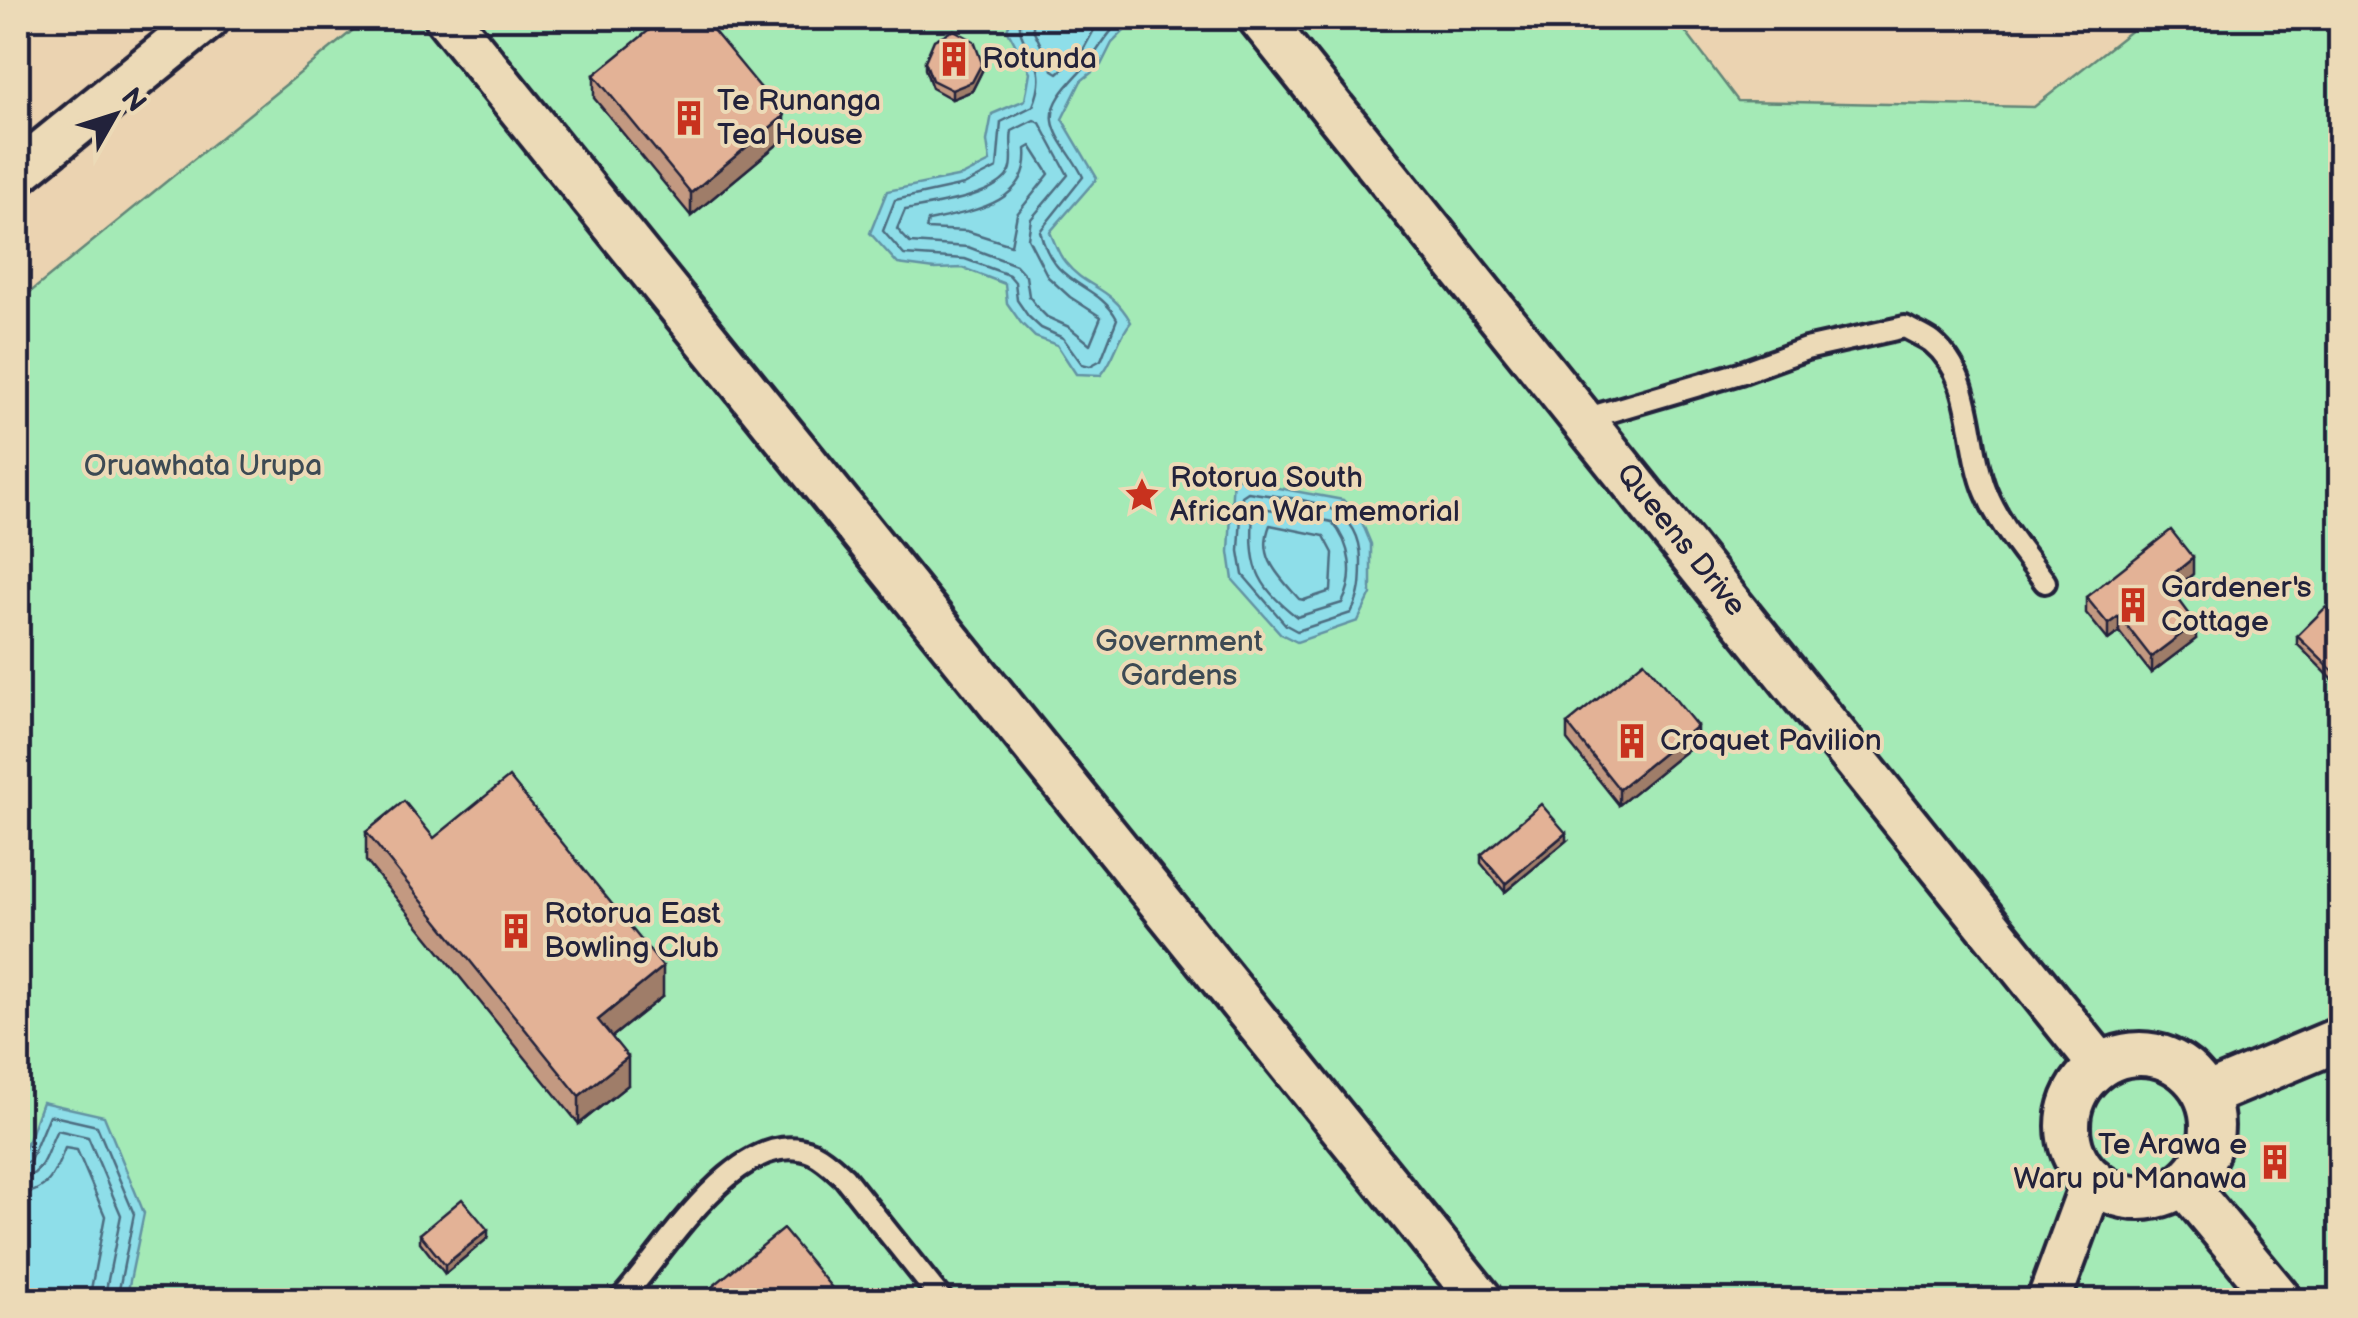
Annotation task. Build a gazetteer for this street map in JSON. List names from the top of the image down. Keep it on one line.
{"streets":{"street":["Queens Drive"]},"parks":["Oruawhata Urupa","Government Gardens"],"places":{"building":["Rotunda","Te Runanga Tea House","Gardener's Cottage","Croquet Pavilion","Rotorua East Bowling Club","Te Arawa e Waru pu Manawa"],"place":["Rotorua South African War memorial"]},"north":"top right"}
